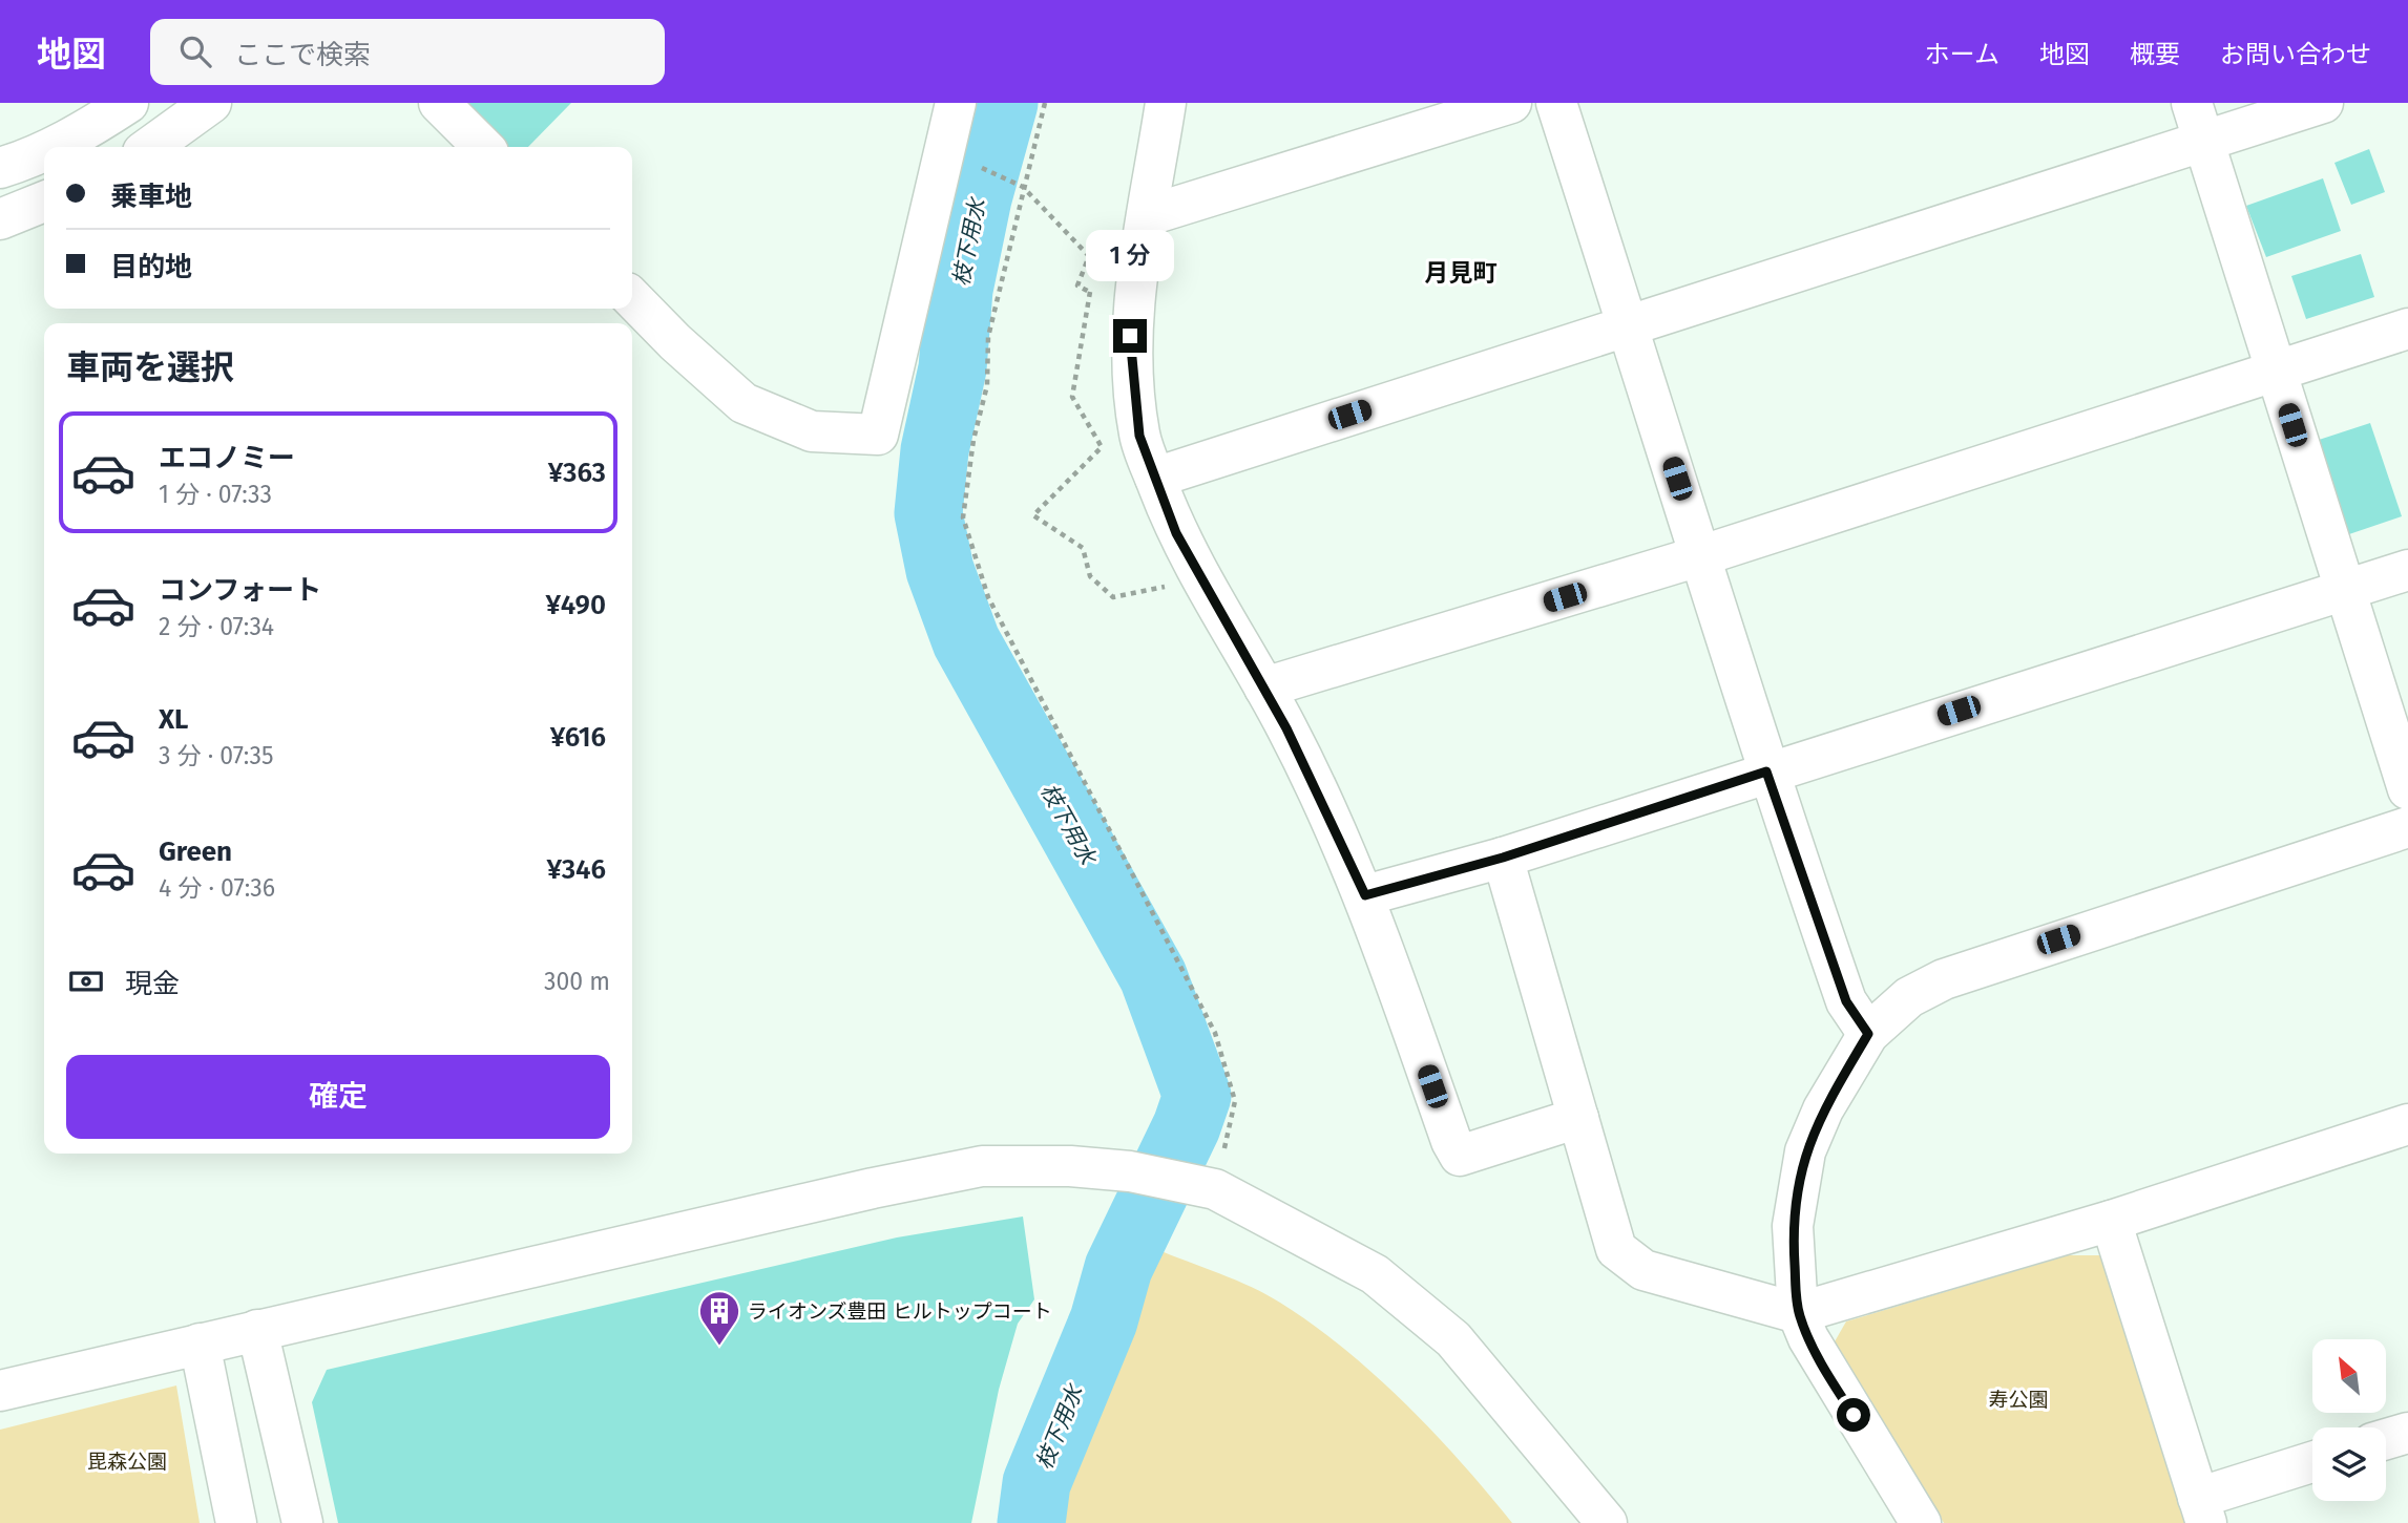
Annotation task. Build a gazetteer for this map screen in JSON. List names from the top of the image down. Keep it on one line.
{"districts":["月見町"],"water":["枝下用水"],"parks":["寿公園","毘森公園"],"places":{"building":["ライオンズ豊田 ヒルトップコート"]},"north":"top left","page":{"header":"地図","search":"ここで検索","nav":["ホーム","地図","概要","お問い合わせ"],"banner":["乗車地","目的地"],"bubble":"1 分","heading":"車両を選択","list":[{"name":"エコノミー","note":"1 分 · 07:33","value":"¥363"},{"name":"コンフォート","note":"2 分 · 07:34","value":"¥490"},{"name":"XL","note":"3 分 · 07:35","value":"¥616"},{"name":"Green","note":"4 分 · 07:36","value":"¥346"}],"pay":["現金","300 m"],"buttons":"確定"}}
